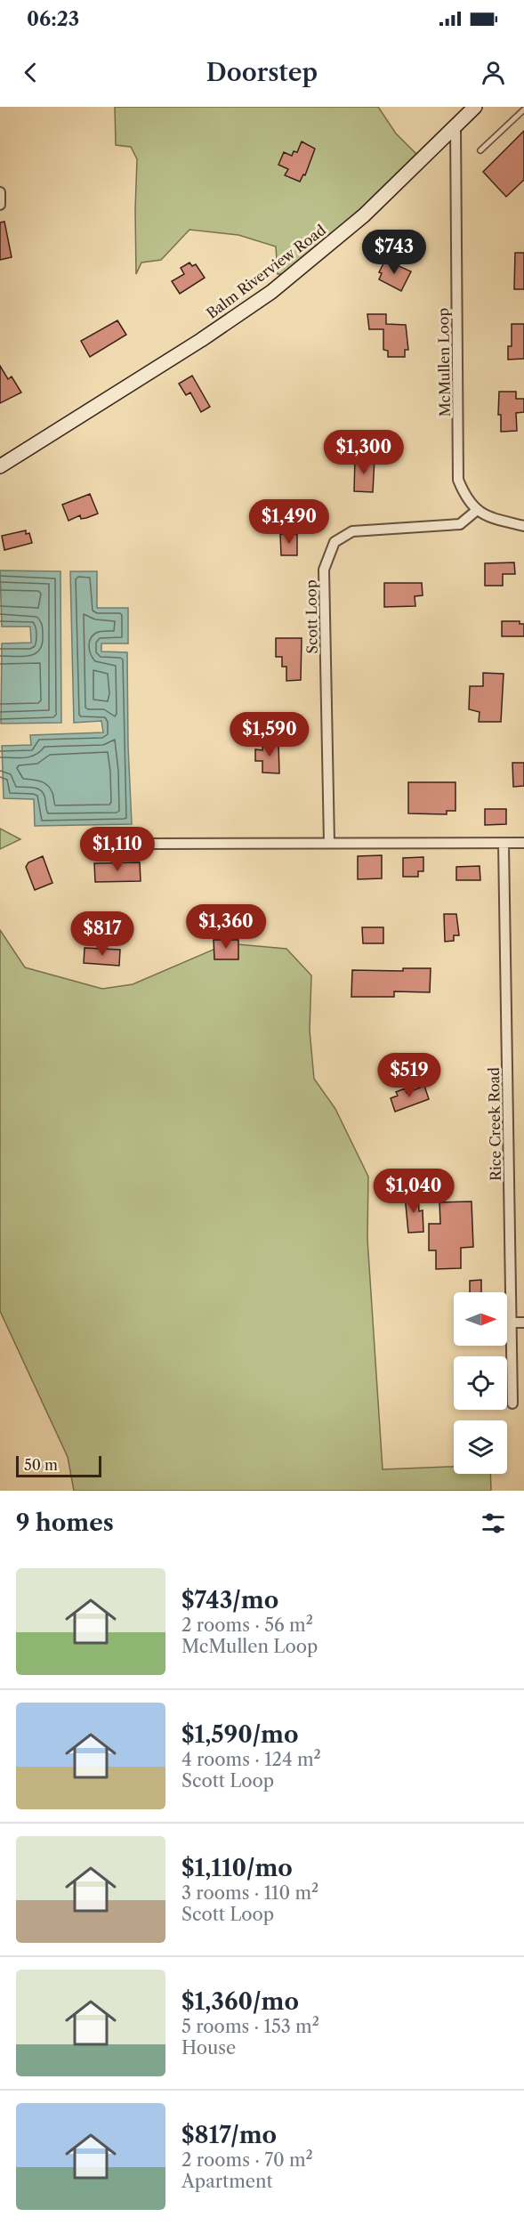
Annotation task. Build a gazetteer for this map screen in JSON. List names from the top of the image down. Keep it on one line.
{"streets":{"main road":["Balm Riverview Road"],"street":["McMullen Loop","Scott Loop","Rice Creek Road"]},"crossings":[["Balm Riverview Road","McMullen Loop"],["McMullen Loop","Scott Loop"]],"scale_bar":"50 m","north":"right","page":{"status":"06:23","header":"Doorstep","price":["$743","$1,300","$1,490","$1,590","$1,110","$1,360","$817","$519","$1,040"],"scale":"50 m","heading":"9 homes","list":[{"name":"$743/mo","note":"2 rooms · 56 m² · McMullen Loop"},{"name":"$1,590/mo","note":"4 rooms · 124 m² · Scott Loop"},{"name":"$1,110/mo","note":"3 rooms · 110 m² · Scott Loop"},{"name":"$1,360/mo","note":"5 rooms · 153 m² · House"},{"name":"$817/mo","note":"2 rooms · 70 m² · Apartment"}]}}
